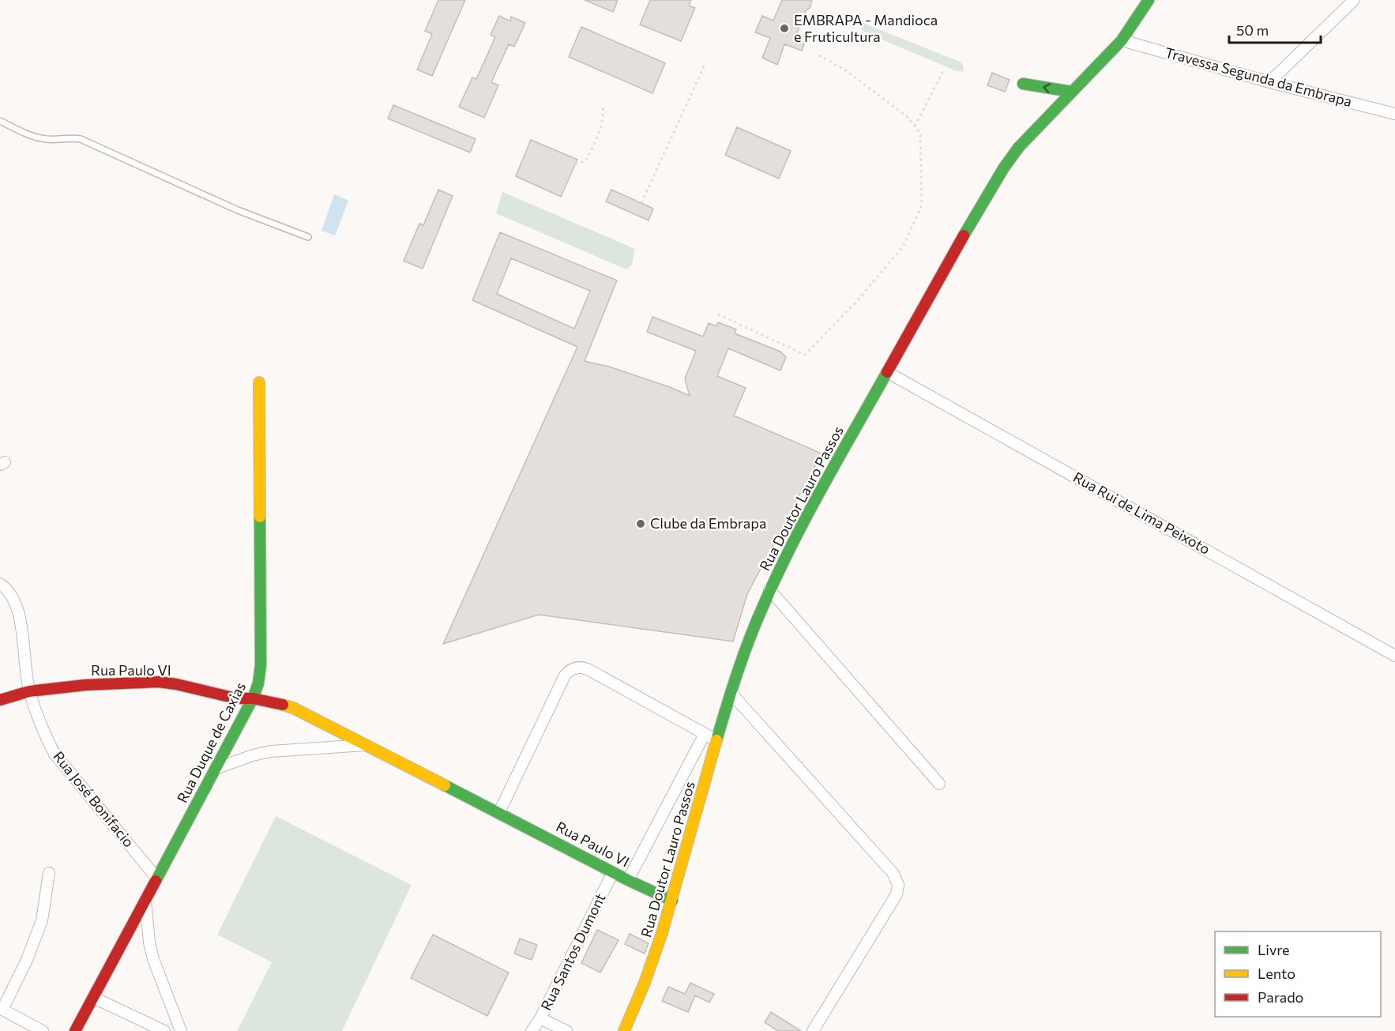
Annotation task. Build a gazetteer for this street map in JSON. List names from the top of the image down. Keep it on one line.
{"streets":{"street":["Travessa Segunda da Embrapa","Rua Doutor Lauro Passos","Rua Rui de Lima Peixoto","Rua Paulo VI","Rua Duque de Caxias","Rua José Bonifacio","Rua Santos Dumont"]},"crossings":[["Travessa Segunda da Embrapa","Rua Doutor Lauro Passos"],["Rua Doutor Lauro Passos","Rua Rui de Lima Peixoto"],["Rua Doutor Lauro Passos","Rua Paulo VI"],["Rua Paulo VI","Rua Duque de Caxias"],["Rua Paulo VI","Rua José Bonifacio"],["Rua Paulo VI","Rua Santos Dumont"],["Rua Duque de Caxias","Rua José Bonifacio"]],"places":["EMBRAPA - Mandioca e Fruticultura","Clube da Embrapa"],"legend":["Livre","Lento","Parado"],"scale_bar":"50 m"}
